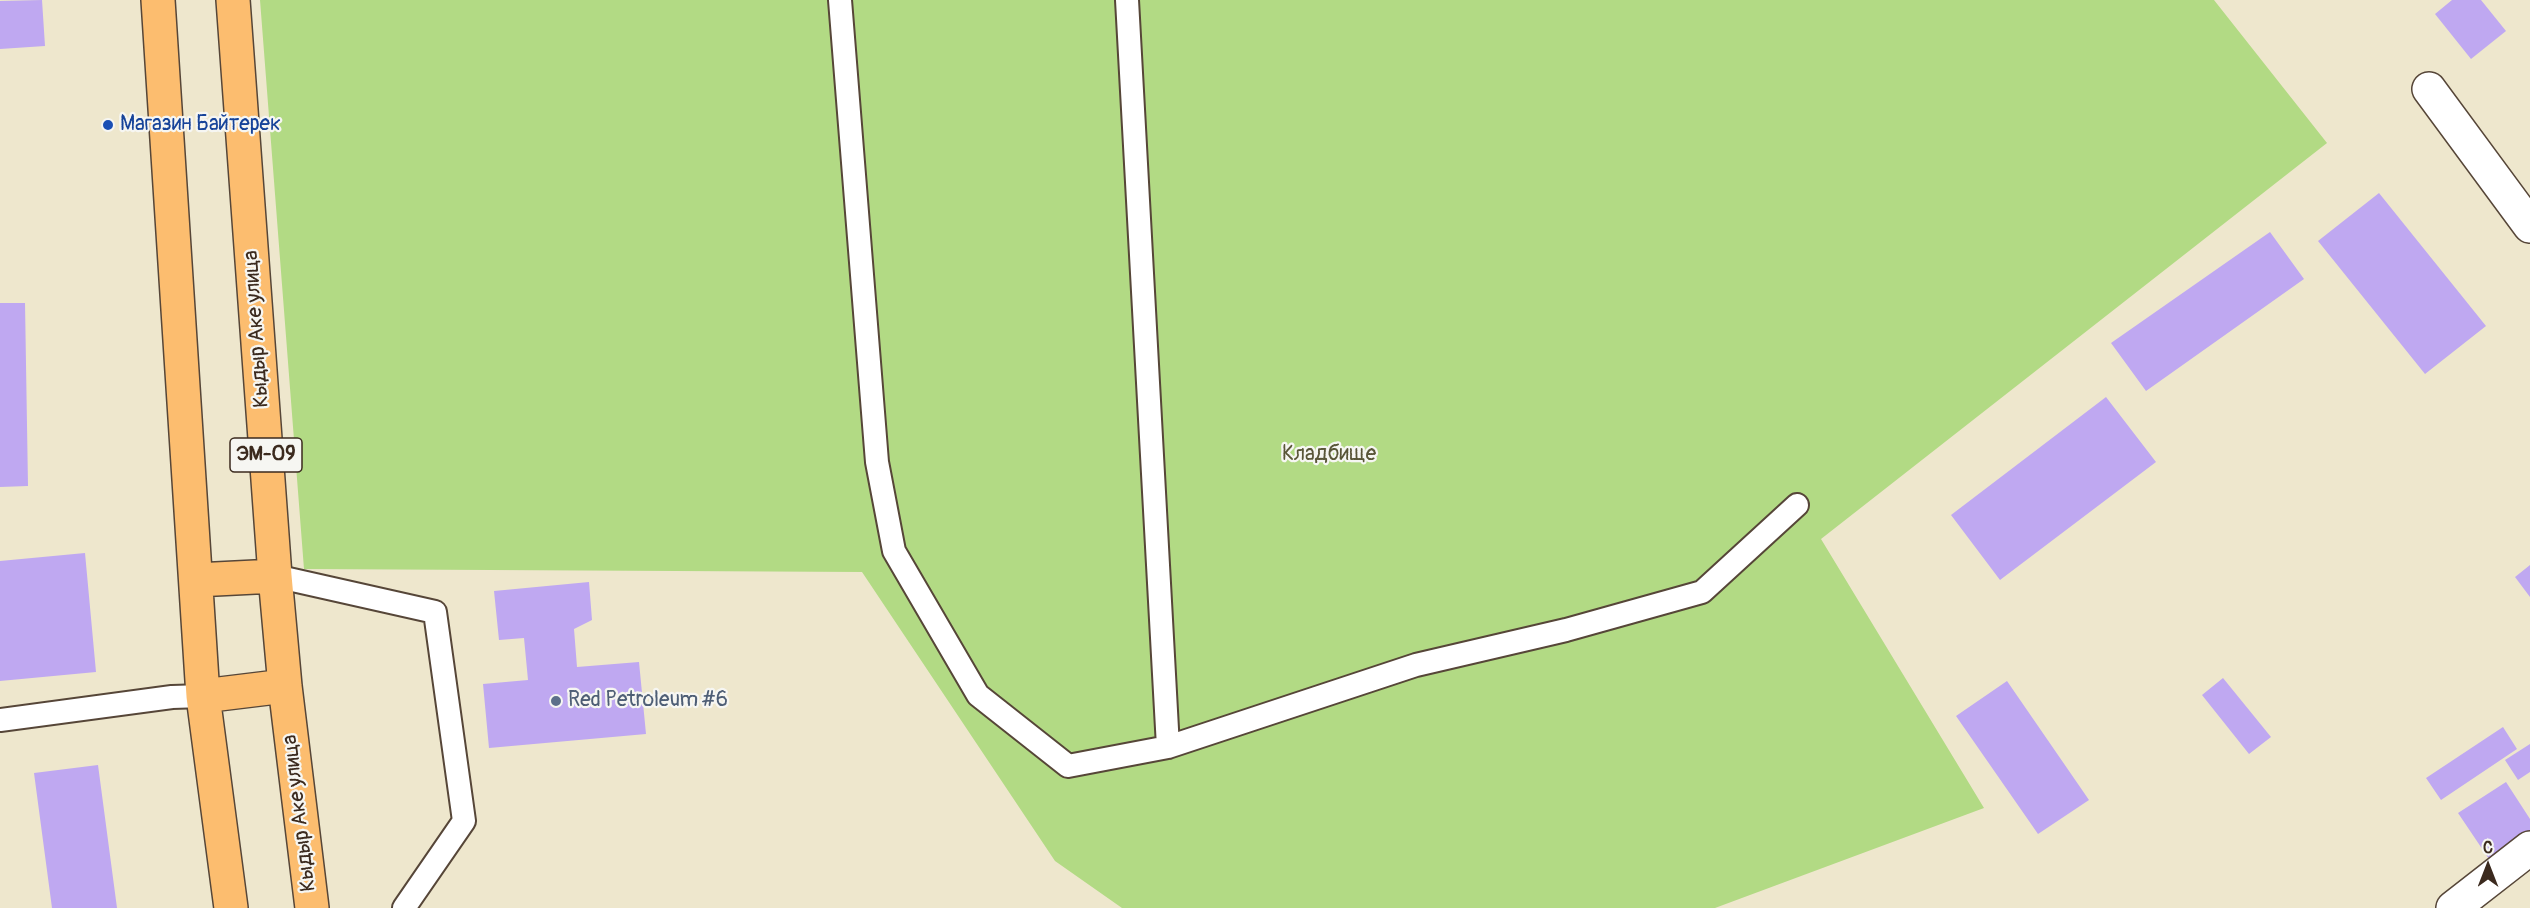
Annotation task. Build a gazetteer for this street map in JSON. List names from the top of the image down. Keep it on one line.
{"streets":{"highway":["Кыдыр Аке улица","ЭМ-09"]},"parks":["Кладбище"],"places":["Магазин Байтерек","Red Petroleum #6"],"north":"top"}
